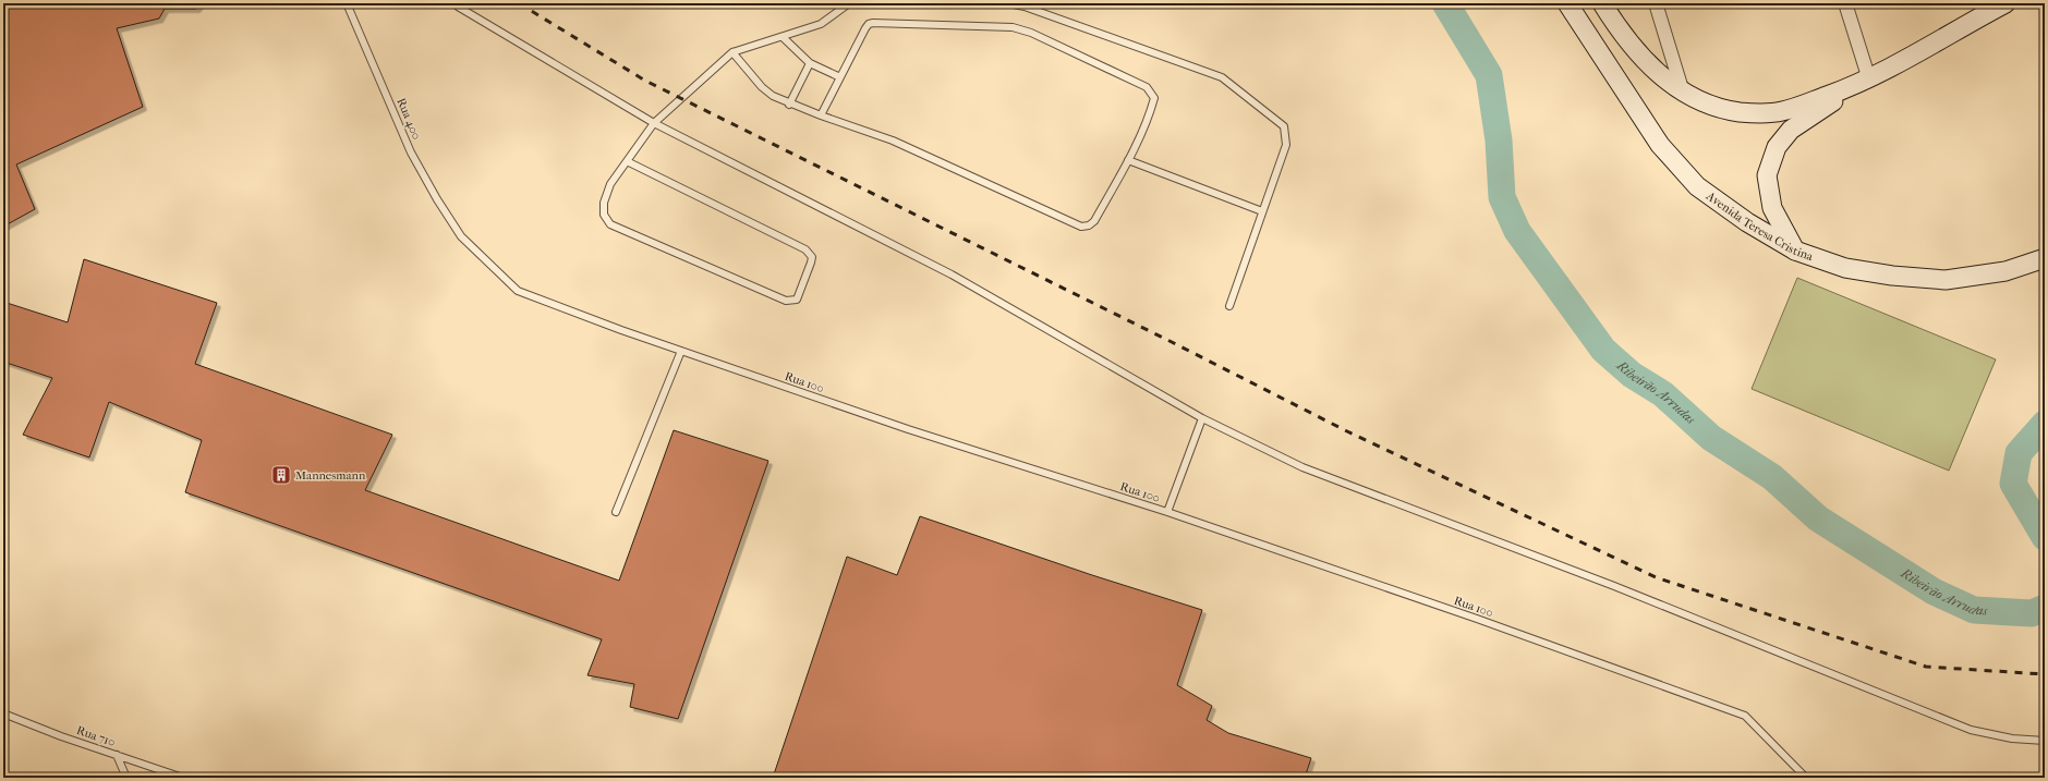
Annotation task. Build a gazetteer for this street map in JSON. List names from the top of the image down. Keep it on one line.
{"streets":{"main road":["Avenida Teresa Cristina"],"lane":["Rua 400","Rua 100","Rua 710"]},"crossings":[["Rua 400","Rua 100"]],"water":["Ribeirão Arrudas"],"places":{"building":["Mannesmann"]}}
